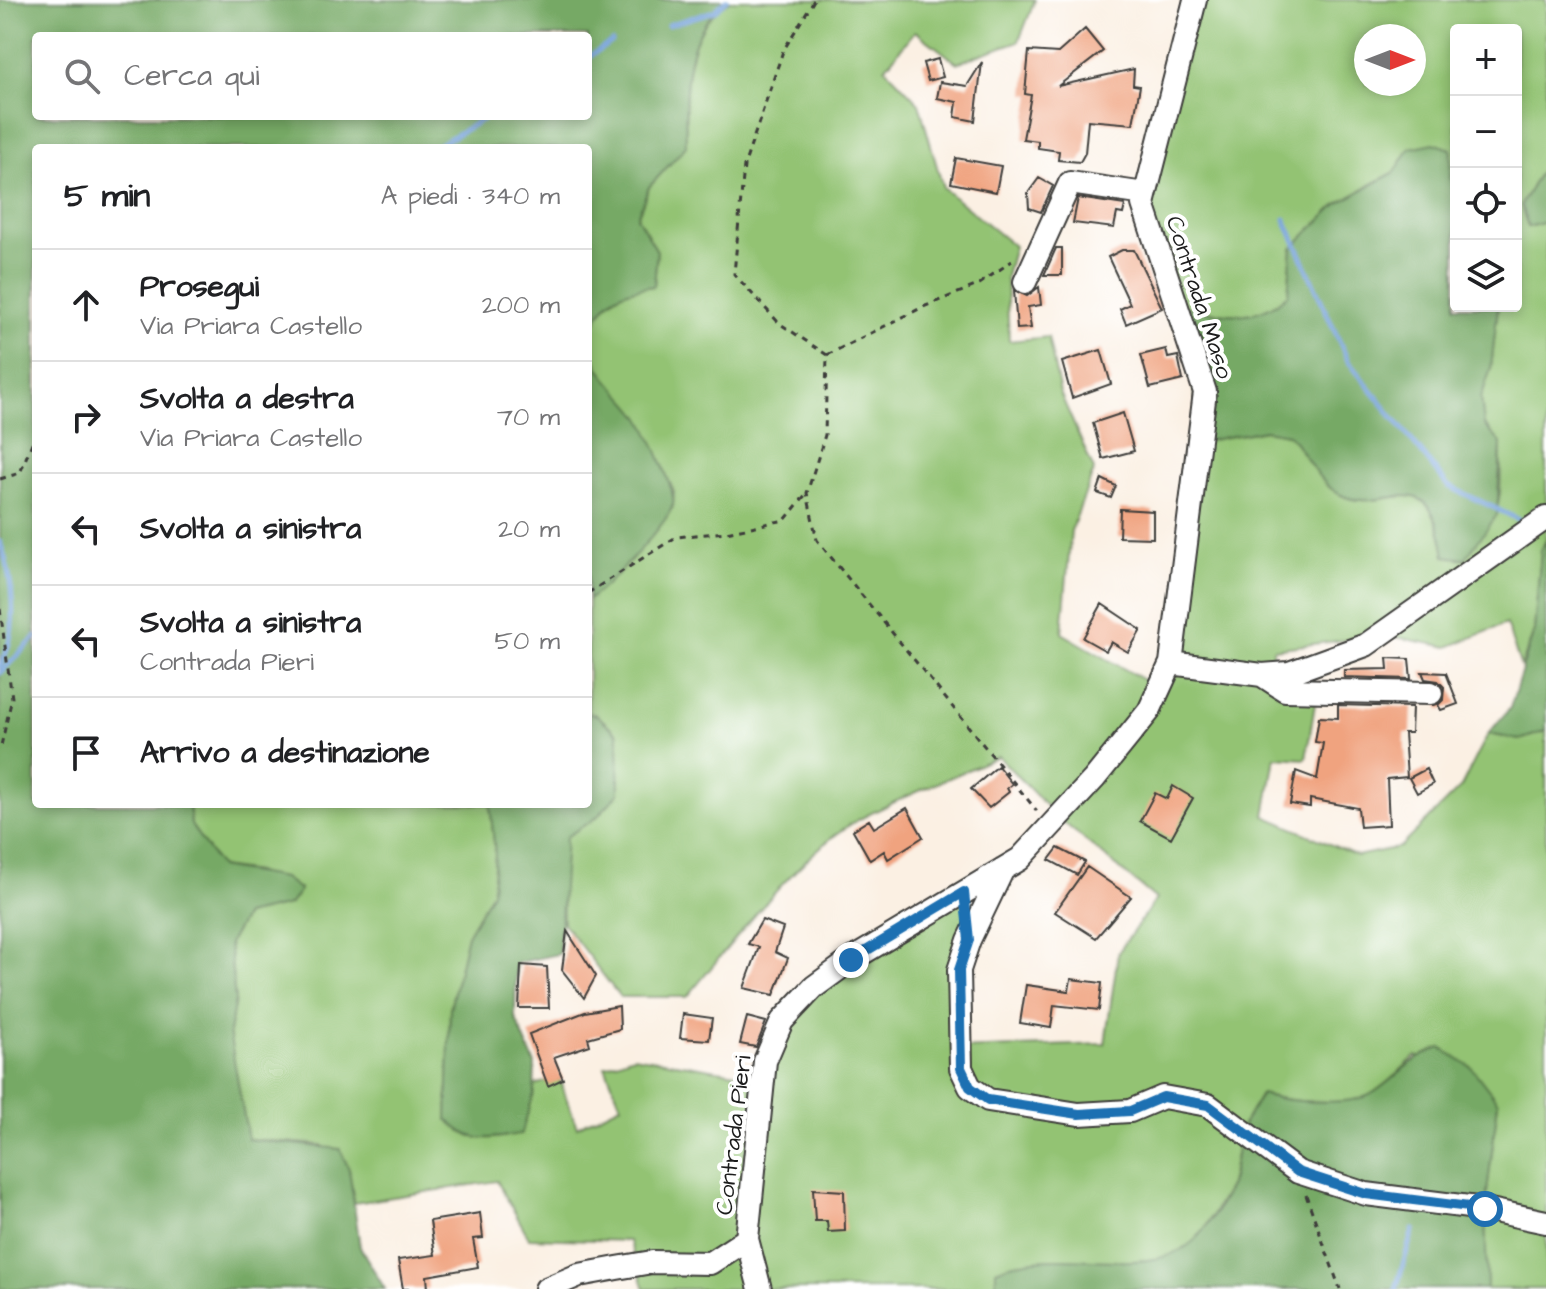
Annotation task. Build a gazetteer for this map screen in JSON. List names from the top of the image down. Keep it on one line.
{"streets":{"street":["Contrada Maso","Contrada Pieri"]},"crossings":[["Contrada Maso","Contrada Pieri"]],"north":"right","page":{"map_buttons":["+","−"],"search":"Cerca qui","heading":["5 min","A piedi · 340 m"],"list":[["Prosegui","Via Priara Castello","200 m"],["Svolta a destra","Via Priara Castello","70 m"],["Svolta a sinistra","20 m"],["Svolta a sinistra","Contrada Pieri","50 m"],"Arrivo a destinazione"]}}
